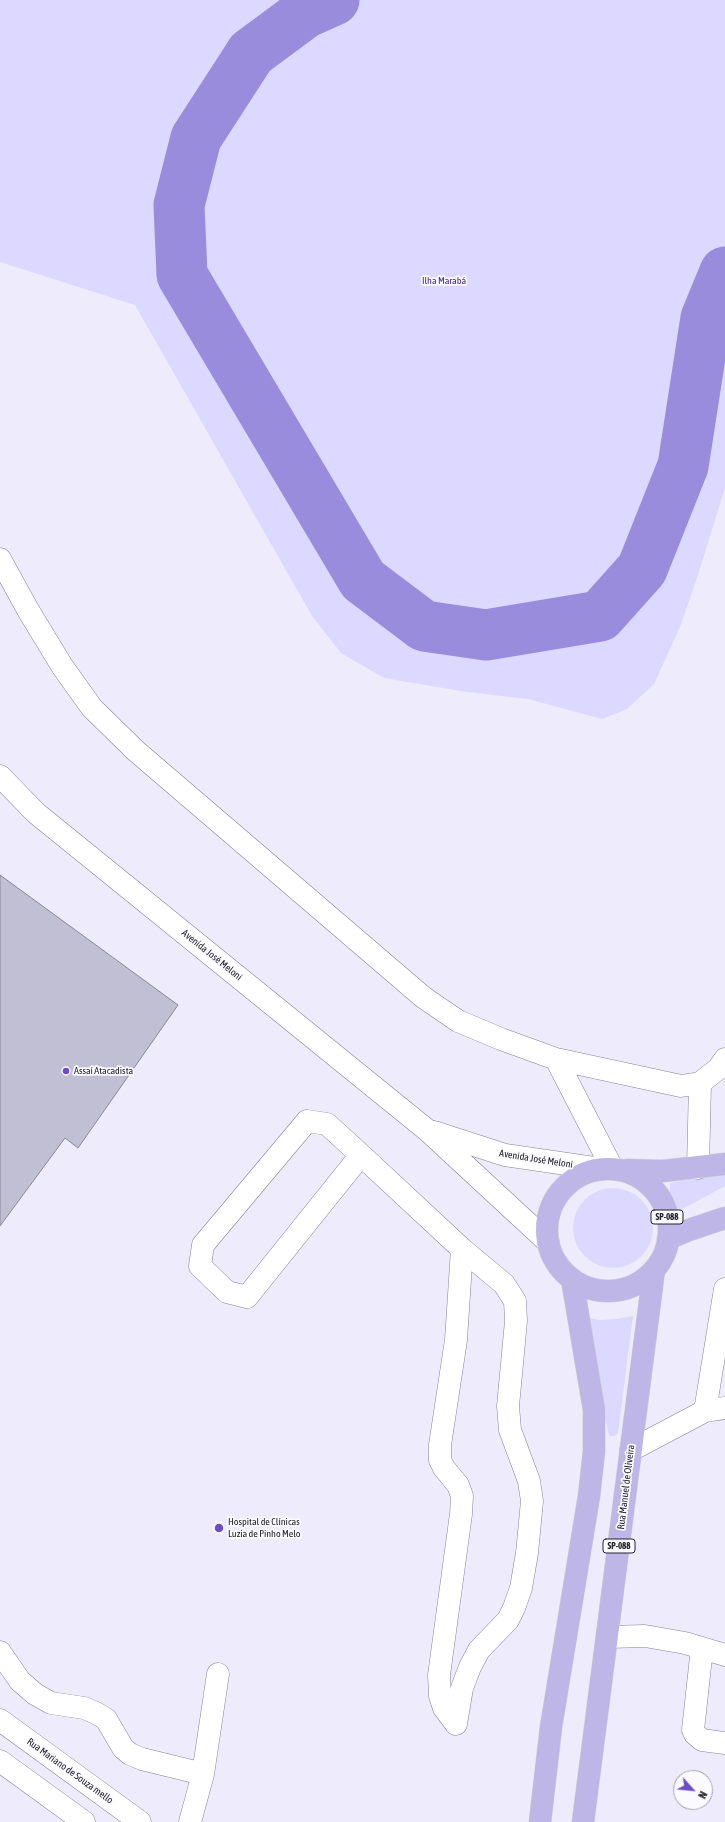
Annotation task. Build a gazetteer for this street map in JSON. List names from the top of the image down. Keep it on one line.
{"streets":{"main road":["Avenida José Meloni","SP-088","Rua Manuel de Oliveira"],"street":["Rua Mariano de Souza mello"]},"crossings":[["Avenida José Meloni","SP-088"],["Avenida José Meloni","Rua Manuel de Oliveira"],["SP-088","Rua Manuel de Oliveira"]],"parks":["Ilha Marabá"],"places":["Assaí Atacadista","Hospital de Clínicas Luzia de Pinho Melo"],"north":"bottom right"}
